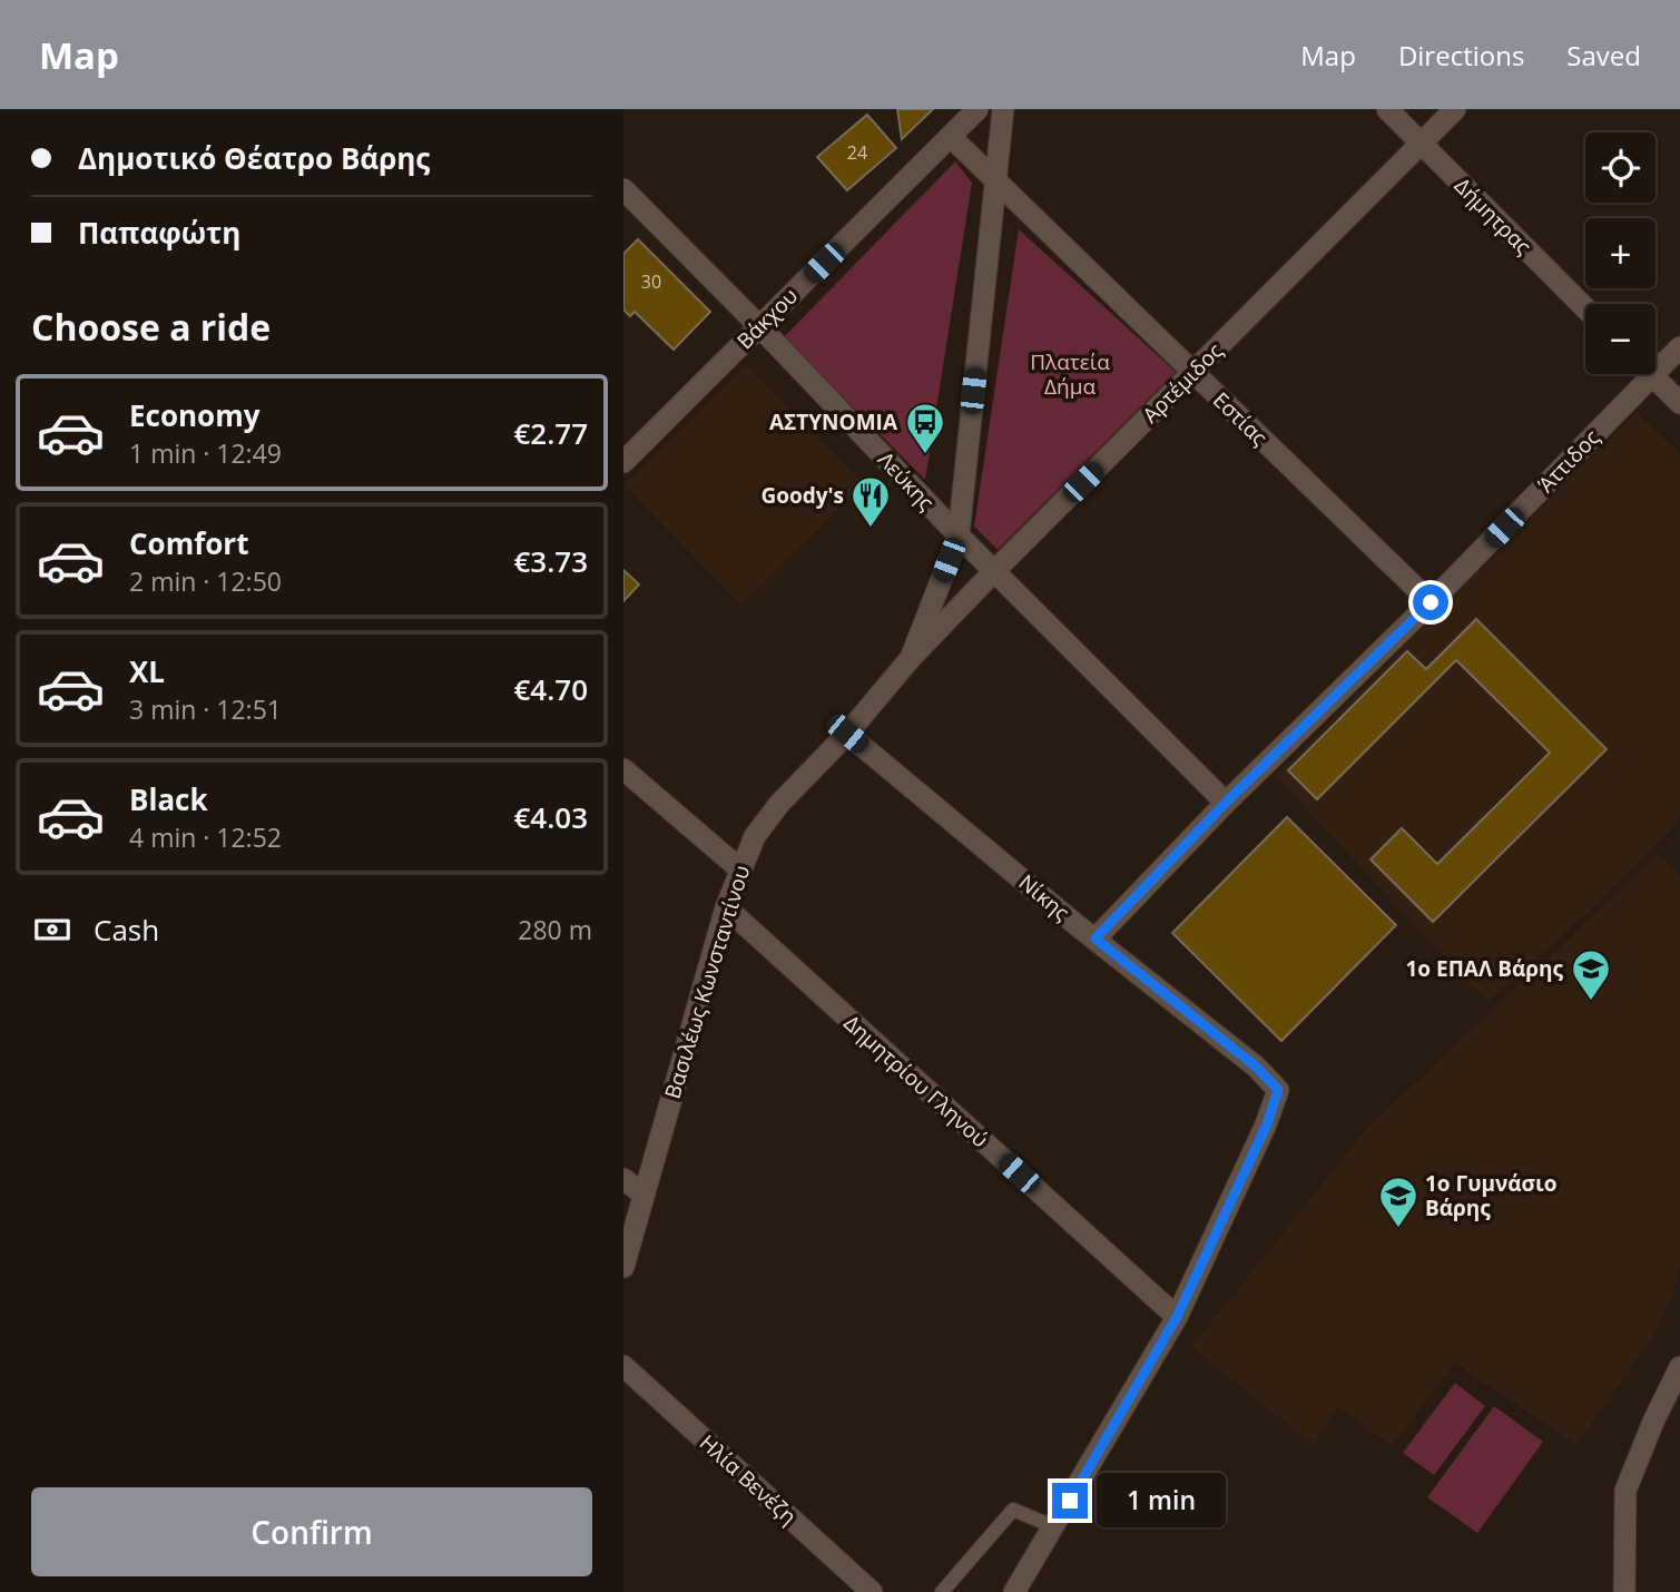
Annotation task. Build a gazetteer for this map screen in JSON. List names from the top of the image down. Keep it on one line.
{"streets":{"street":["Δήμητρας","Βάκχου","Αρτέμιδος","Εστίας","Άττιδος","Λεύκης","Νίκης","Βασιλέως Κωνσταντίνου","Δημητρίου Γληνού","Ηλία Βενέζη"]},"crossings":[["Δήμητρας","Αρτέμιδος"],["Βάκχου","Εστίας"],["Βάκχου","Λεύκης"],["Αρτέμιδος","Εστίας"],["Αρτέμιδος","Λεύκης"],["Αρτέμιδος","Βασιλέως Κωνσταντίνου"],["Εστίας","Άττιδος"],["Εστίας","Βασιλέως Κωνσταντίνου"],["Άττιδος","Λεύκης"],["Άττιδος","Νίκης"],["Λεύκης","Βασιλέως Κωνσταντίνου"],["Νίκης","Βασιλέως Κωνσταντίνου"],["Νίκης","Δημητρίου Γληνού"],["Βασιλέως Κωνσταντίνου","Δημητρίου Γληνού"]],"parks":["Πλατεία Δήμα"],"places":{"bus stop":["ΑΣΤΥΝΟΜΙΑ"],"restaurant":["Goody's"],"school or university":["1ο ΕΠΑΛ Βάρης","1ο Γυμνάσιο Βάρης"]},"house_numbers":["24","30"],"page":{"header":"Map","nav":["Map","Directions","Saved"],"banner":["Δημοτικό Θέατρο Βάρης","Παπαφώτη"],"map_buttons":["+","−"],"heading":"Choose a ride","list":[{"name":"Economy","note":"1 min · 12:49","value":"€2.77"},{"name":"Comfort","note":"2 min · 12:50","value":"€3.73"},{"name":"XL","note":"3 min · 12:51","value":"€4.70"},{"name":"Black","note":"4 min · 12:52","value":"€4.03"}],"pay":["Cash","280 m"],"buttons":"Confirm","bubble":"1 min"}}
